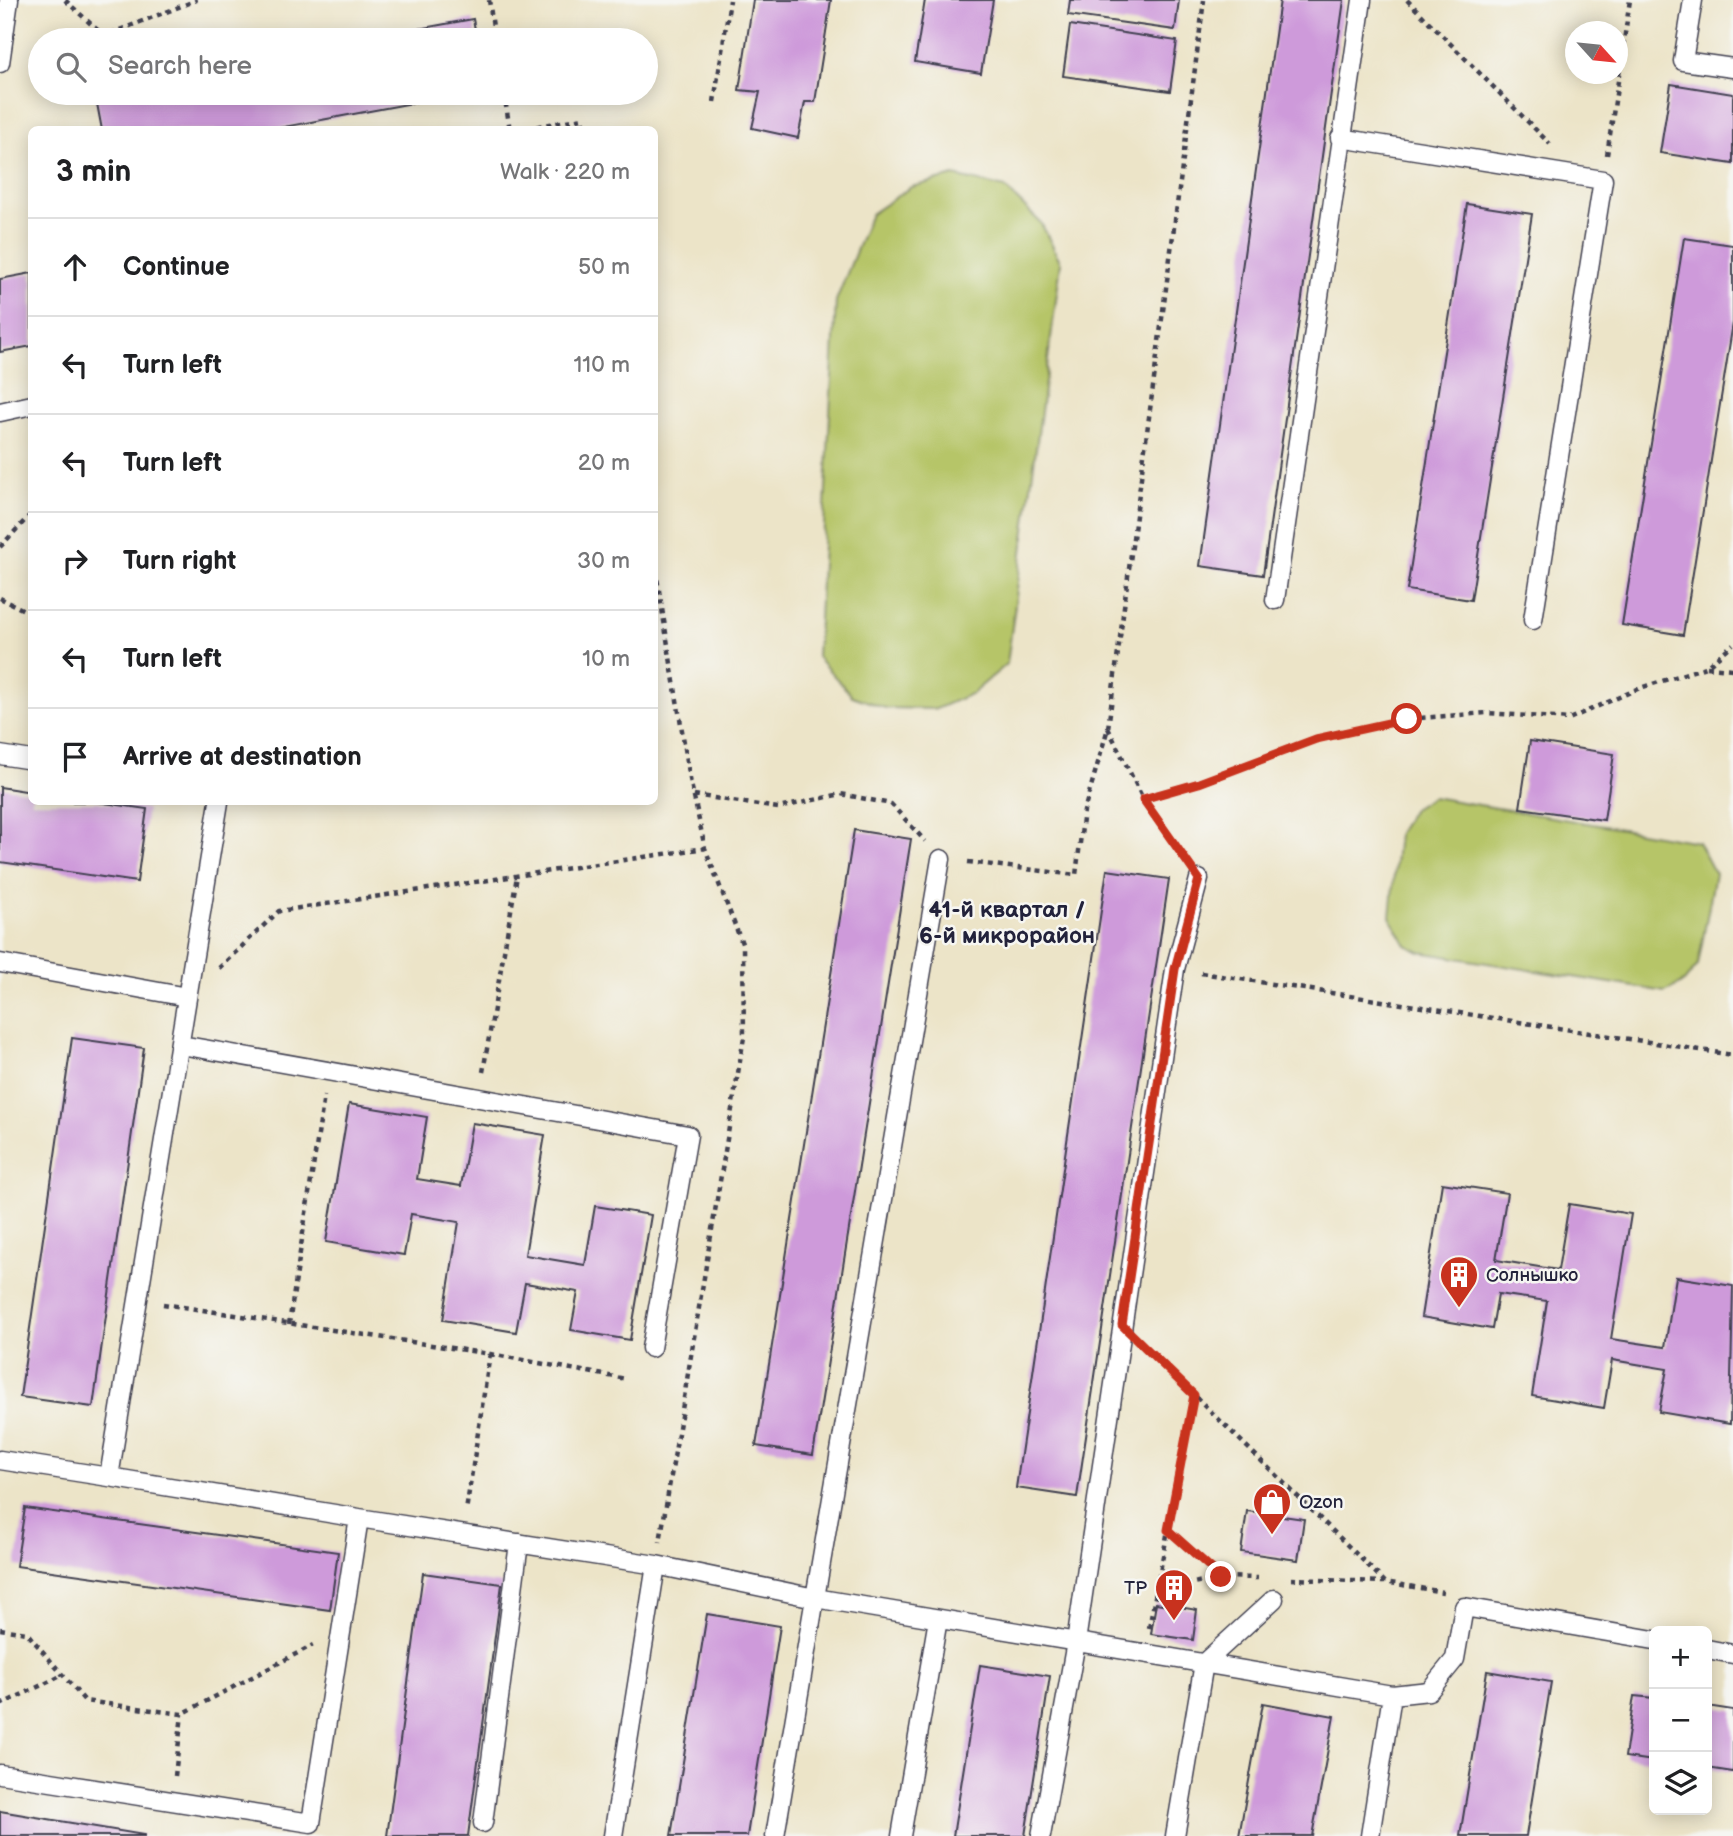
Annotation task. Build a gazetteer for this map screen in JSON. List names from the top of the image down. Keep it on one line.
{"districts":["41-й квартал / 6-й микрорайон"],"places":{"building":["Солнышко","ТР"],"shop":["Ozon"]},"north":"bottom right","page":{"search":"Search here","heading":["3 min","Walk · 220 m"],"list":[["Continue","50 m"],["Turn left","110 m"],["Turn left","20 m"],["Turn right","30 m"],["Turn left","10 m"],"Arrive at destination"],"map_buttons":["+","−"]}}
